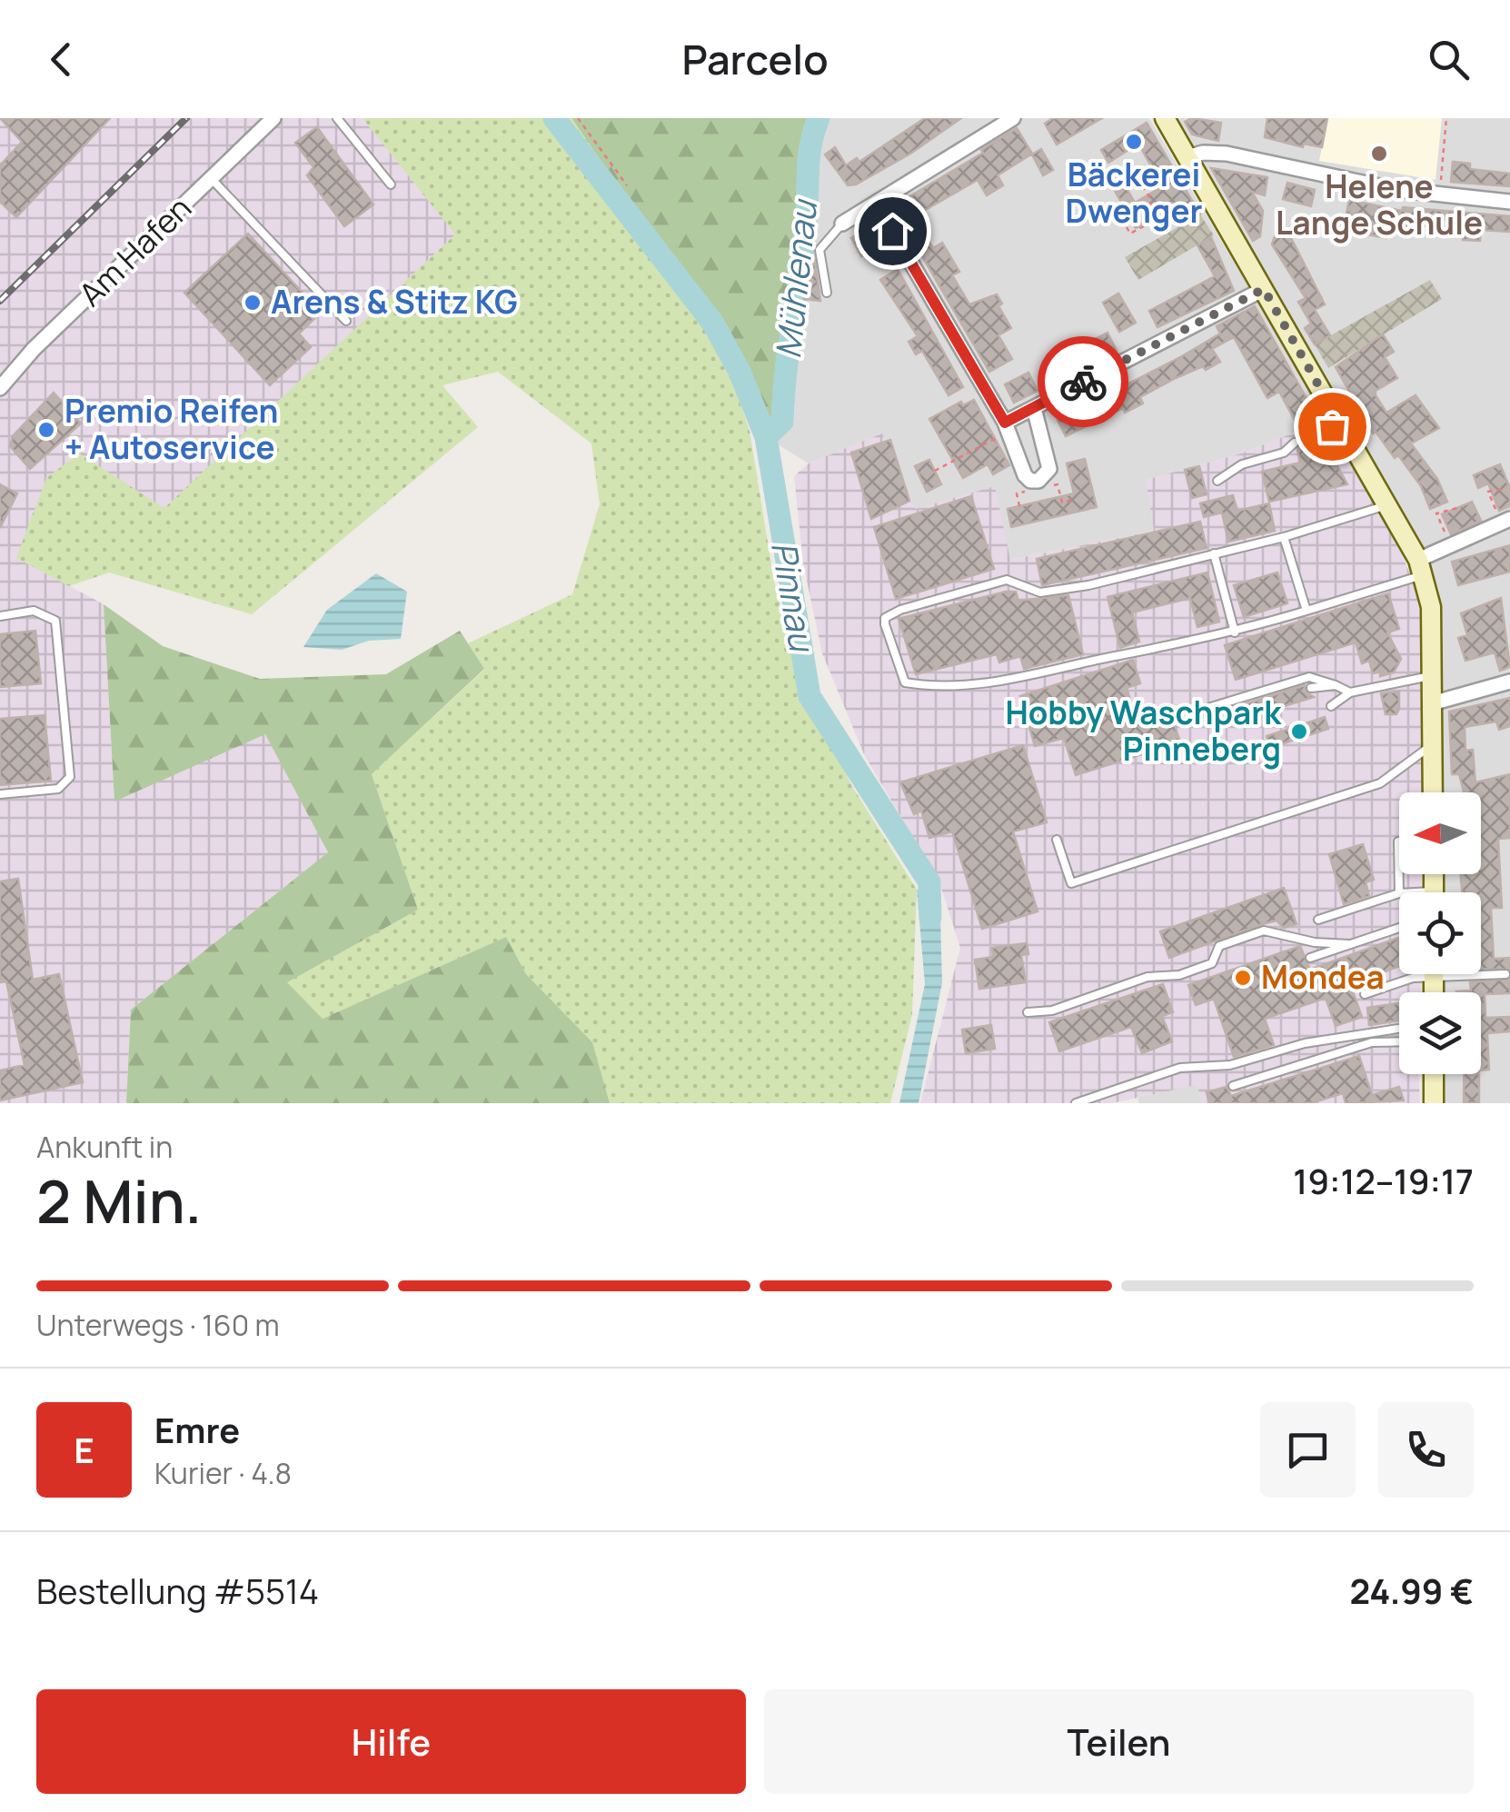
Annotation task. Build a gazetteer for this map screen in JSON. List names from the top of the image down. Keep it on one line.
{"streets":{"street":["Am Hafen"]},"water":["Mühlenau","Pinnau"],"places":["Bäckerei Dwenger","Helene Lange Schule","Arens & Stitz KG","Premio Reifen + Autoservice","Hobby Waschpark Pinneberg","Mondea"],"north":"left","page":{"header":"Parcelo","heading":["2 Min.","Ankunft in","19:12–19:17"],"panel":["Emre","Kurier · 4.8","Bestellung #5514","24.99 €"],"bar":"Unterwegs · 160 m","round":"E","buttons":["Hilfe","Teilen"]}}
